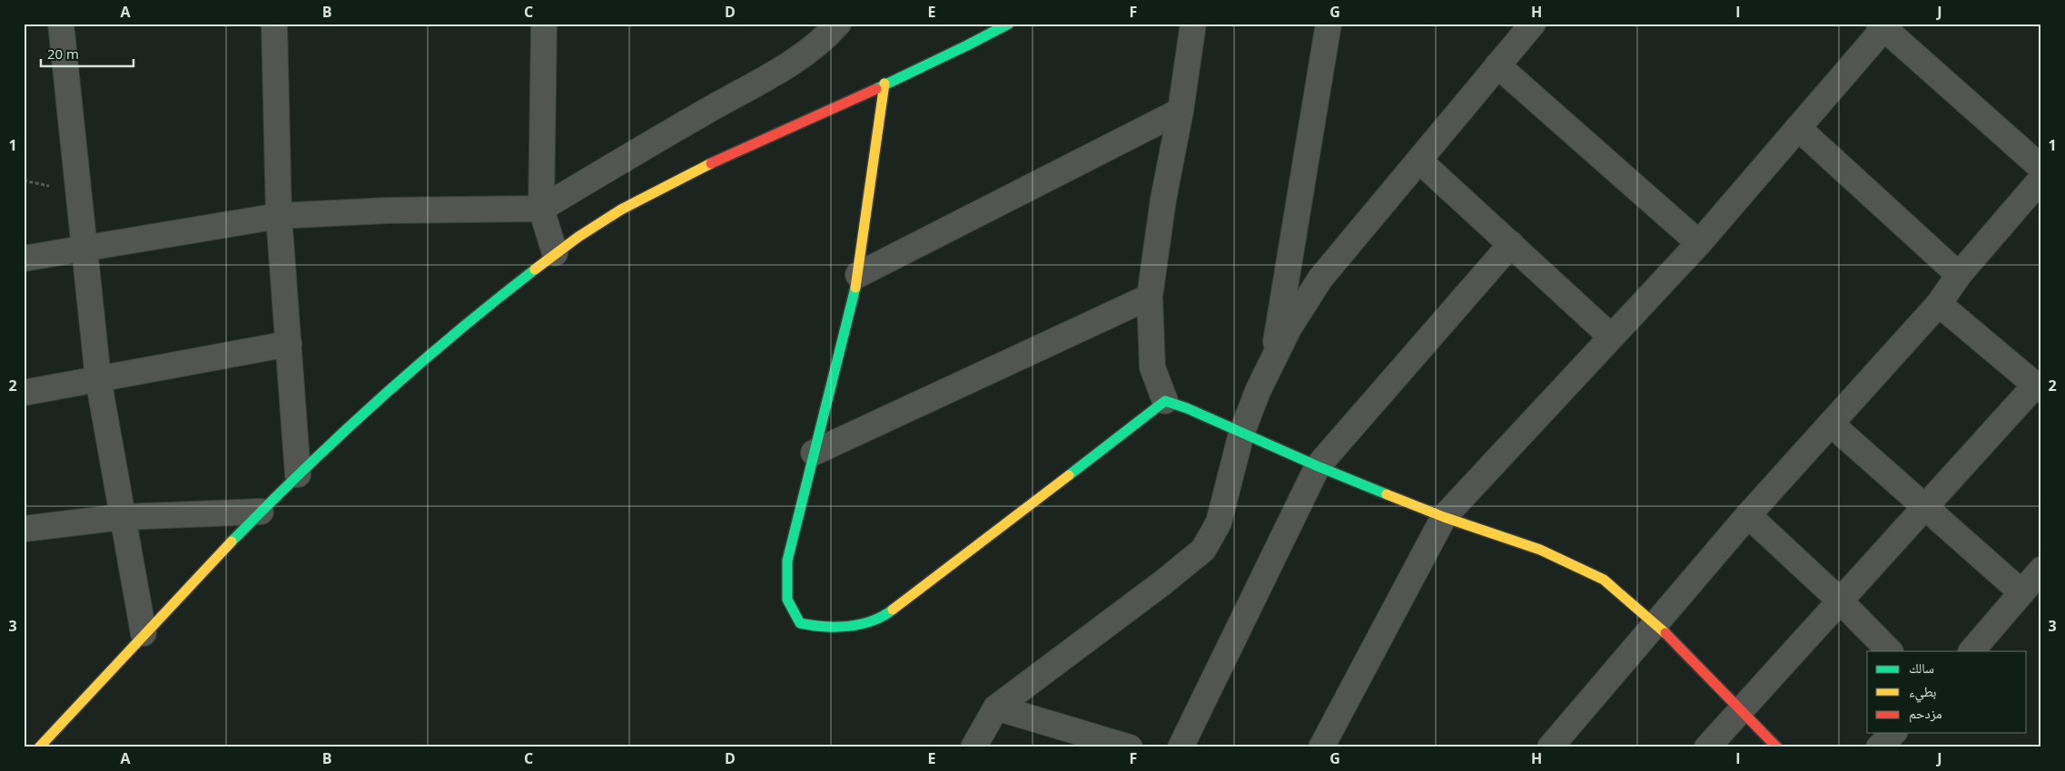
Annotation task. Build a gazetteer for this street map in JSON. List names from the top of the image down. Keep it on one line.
{"legend":["سالك","بطيء","مزدحم"],"scale_bar":"20 m","grid":{"columns":["A","B","C","D","E","F","G","H","I","J"],"rows":["1","2","3"]}}
